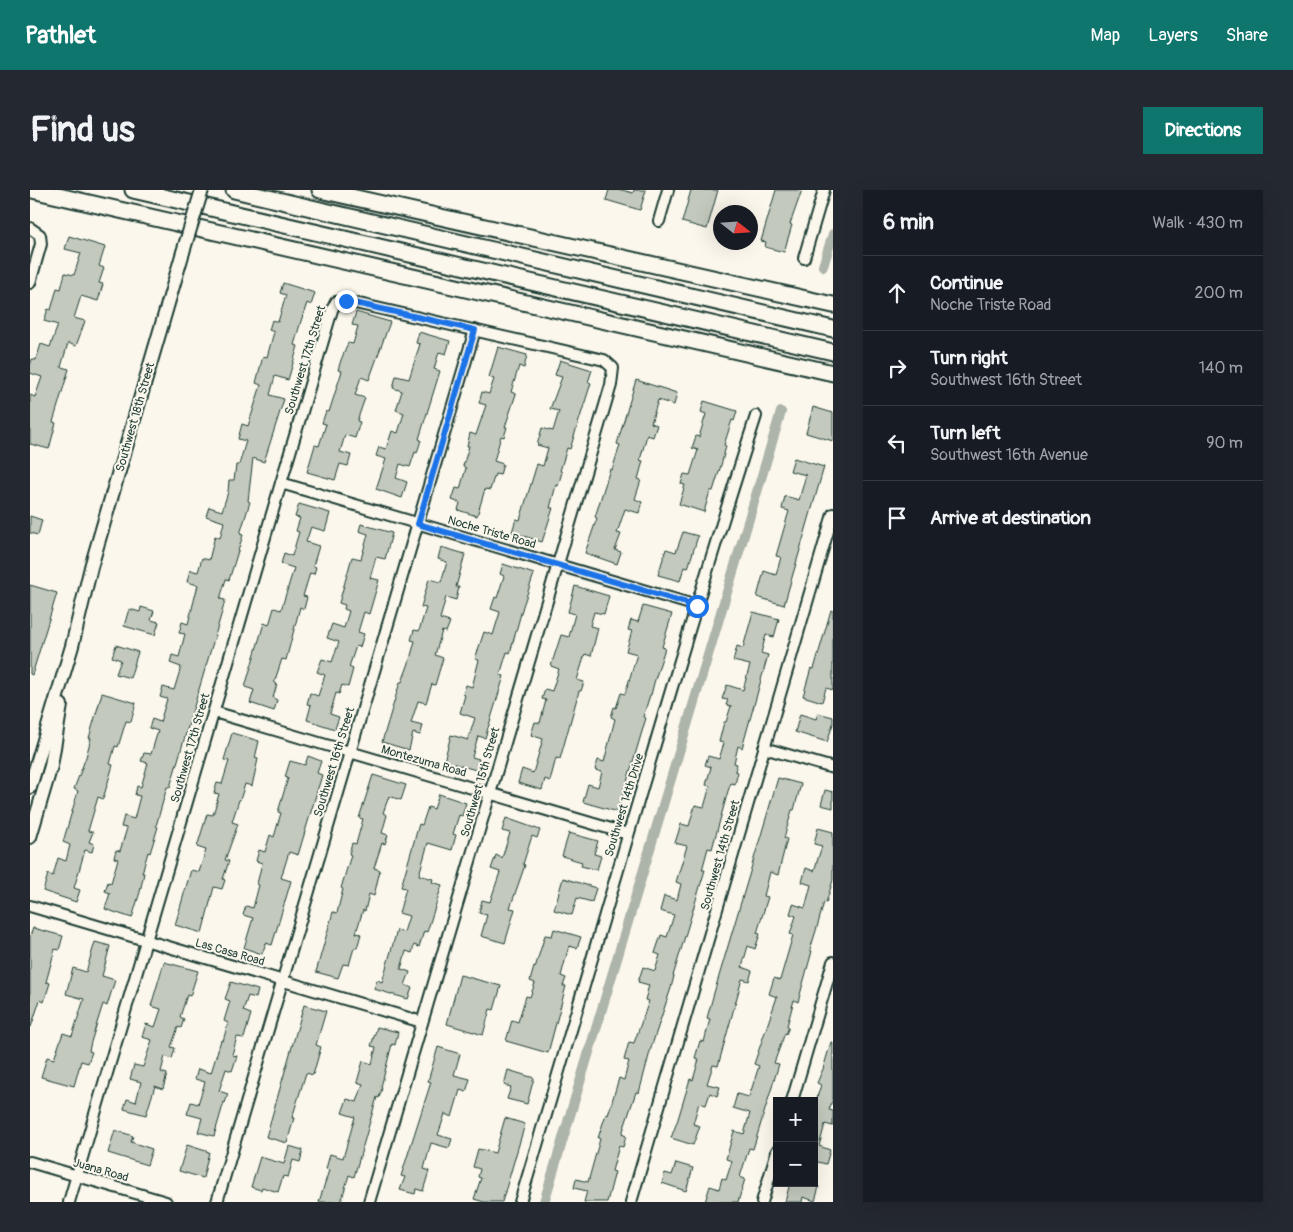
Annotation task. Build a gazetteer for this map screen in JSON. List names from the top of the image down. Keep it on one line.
{"streets":{"main road":["Southwest 18th Street"],"street":["Southwest 17th Street","Noche Triste Road","Montezuma Road","Southwest 16th Street","Southwest 15th Street","Southwest 14th Drive","Southwest 14th Street","Las Casa Road","Juana Road"]},"crossings":[["Southwest 17th Street","Noche Triste Road"],["Southwest 17th Street","Montezuma Road"],["Southwest 17th Street","Southwest 16th Street"],["Southwest 17th Street","Southwest 15th Street"],["Southwest 17th Street","Las Casa Road"],["Southwest 17th Street","Juana Road"],["Noche Triste Road","Southwest 16th Street"],["Noche Triste Road","Southwest 15th Street"],["Noche Triste Road","Southwest 14th Drive"],["Montezuma Road","Southwest 16th Street"],["Montezuma Road","Southwest 15th Street"],["Montezuma Road","Southwest 14th Drive"],["Southwest 16th Street","Southwest 15th Street"],["Southwest 16th Street","Las Casa Road"],["Southwest 15th Street","Las Casa Road"]],"north":"right","page":{"header":"Pathlet","nav":["Map","Layers","Share"],"buttons":"Directions","title":"Find us","heading":["6 min","Walk · 430 m"],"list":[["Continue","Noche Triste Road","200 m"],["Turn right","Southwest 16th Street","140 m"],["Turn left","Southwest 16th Avenue","90 m"],"Arrive at destination"],"map_buttons":["+","−"]}}
